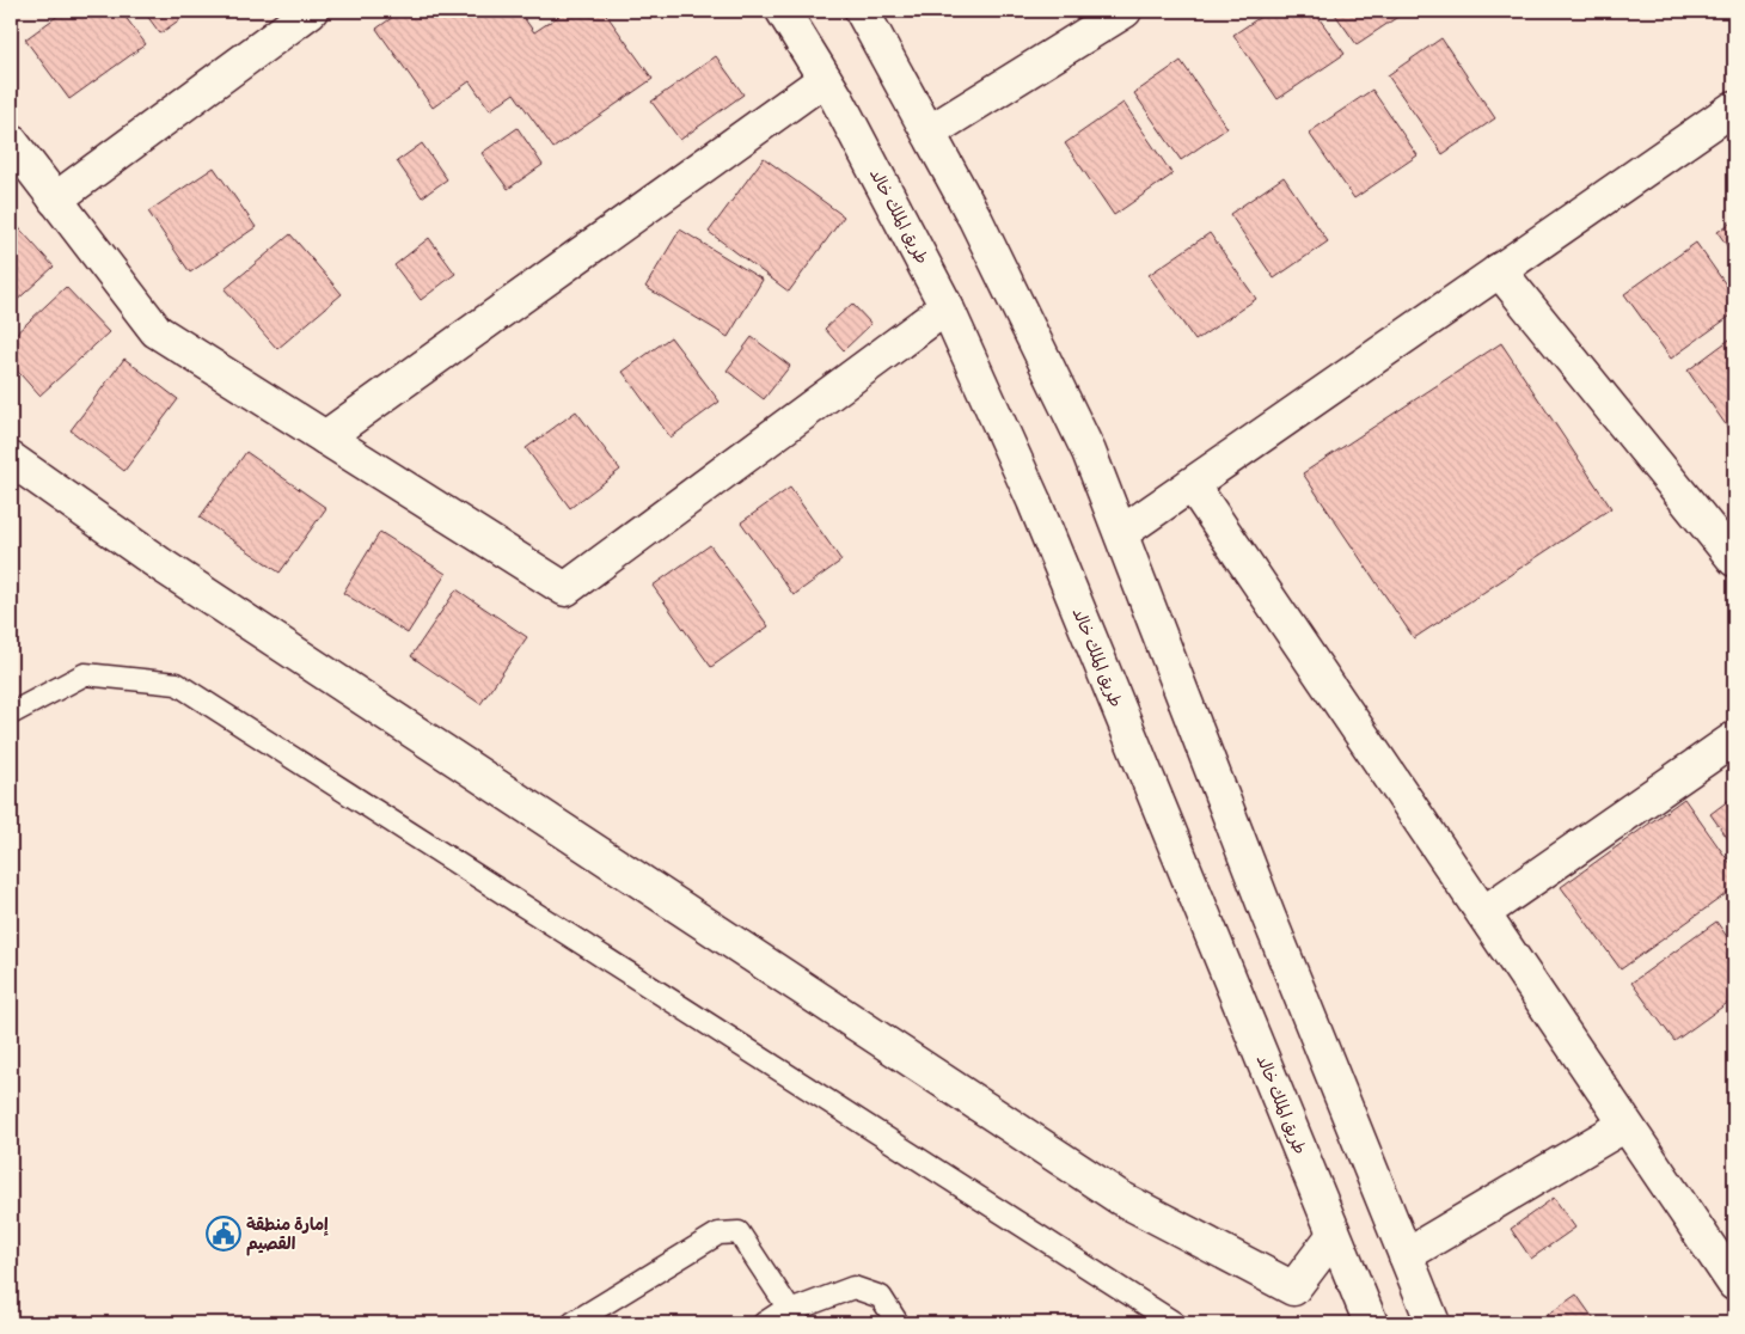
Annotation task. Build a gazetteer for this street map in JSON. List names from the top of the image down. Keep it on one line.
{"streets":{"street":["طريق الملك خالد"]},"places":{"public building":["إمارة منطقة القصيم"]}}
